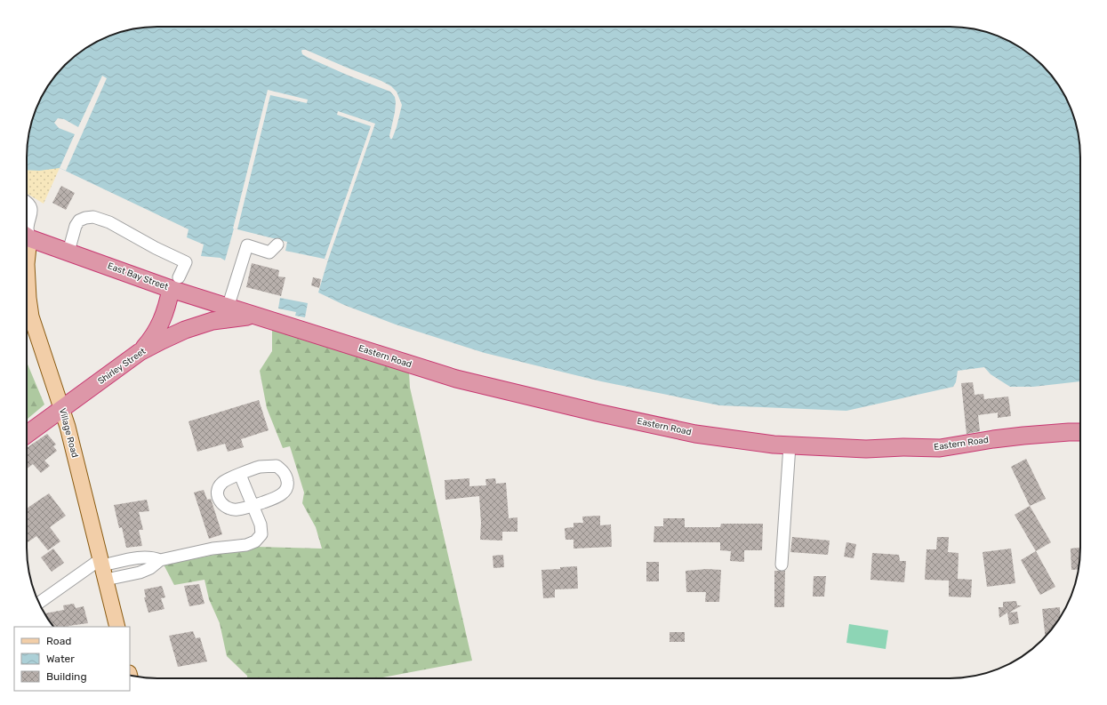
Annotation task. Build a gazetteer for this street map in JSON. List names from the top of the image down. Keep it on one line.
{"streets":{"highway":["East Bay Street","Eastern Road","Shirley Street"],"main road":["Village Road"]},"crossings":[["East Bay Street","Eastern Road"],["East Bay Street","Shirley Street"],["Eastern Road","Shirley Street"],["Shirley Street","Village Road"]],"legend":["Road","Water","Building"]}
